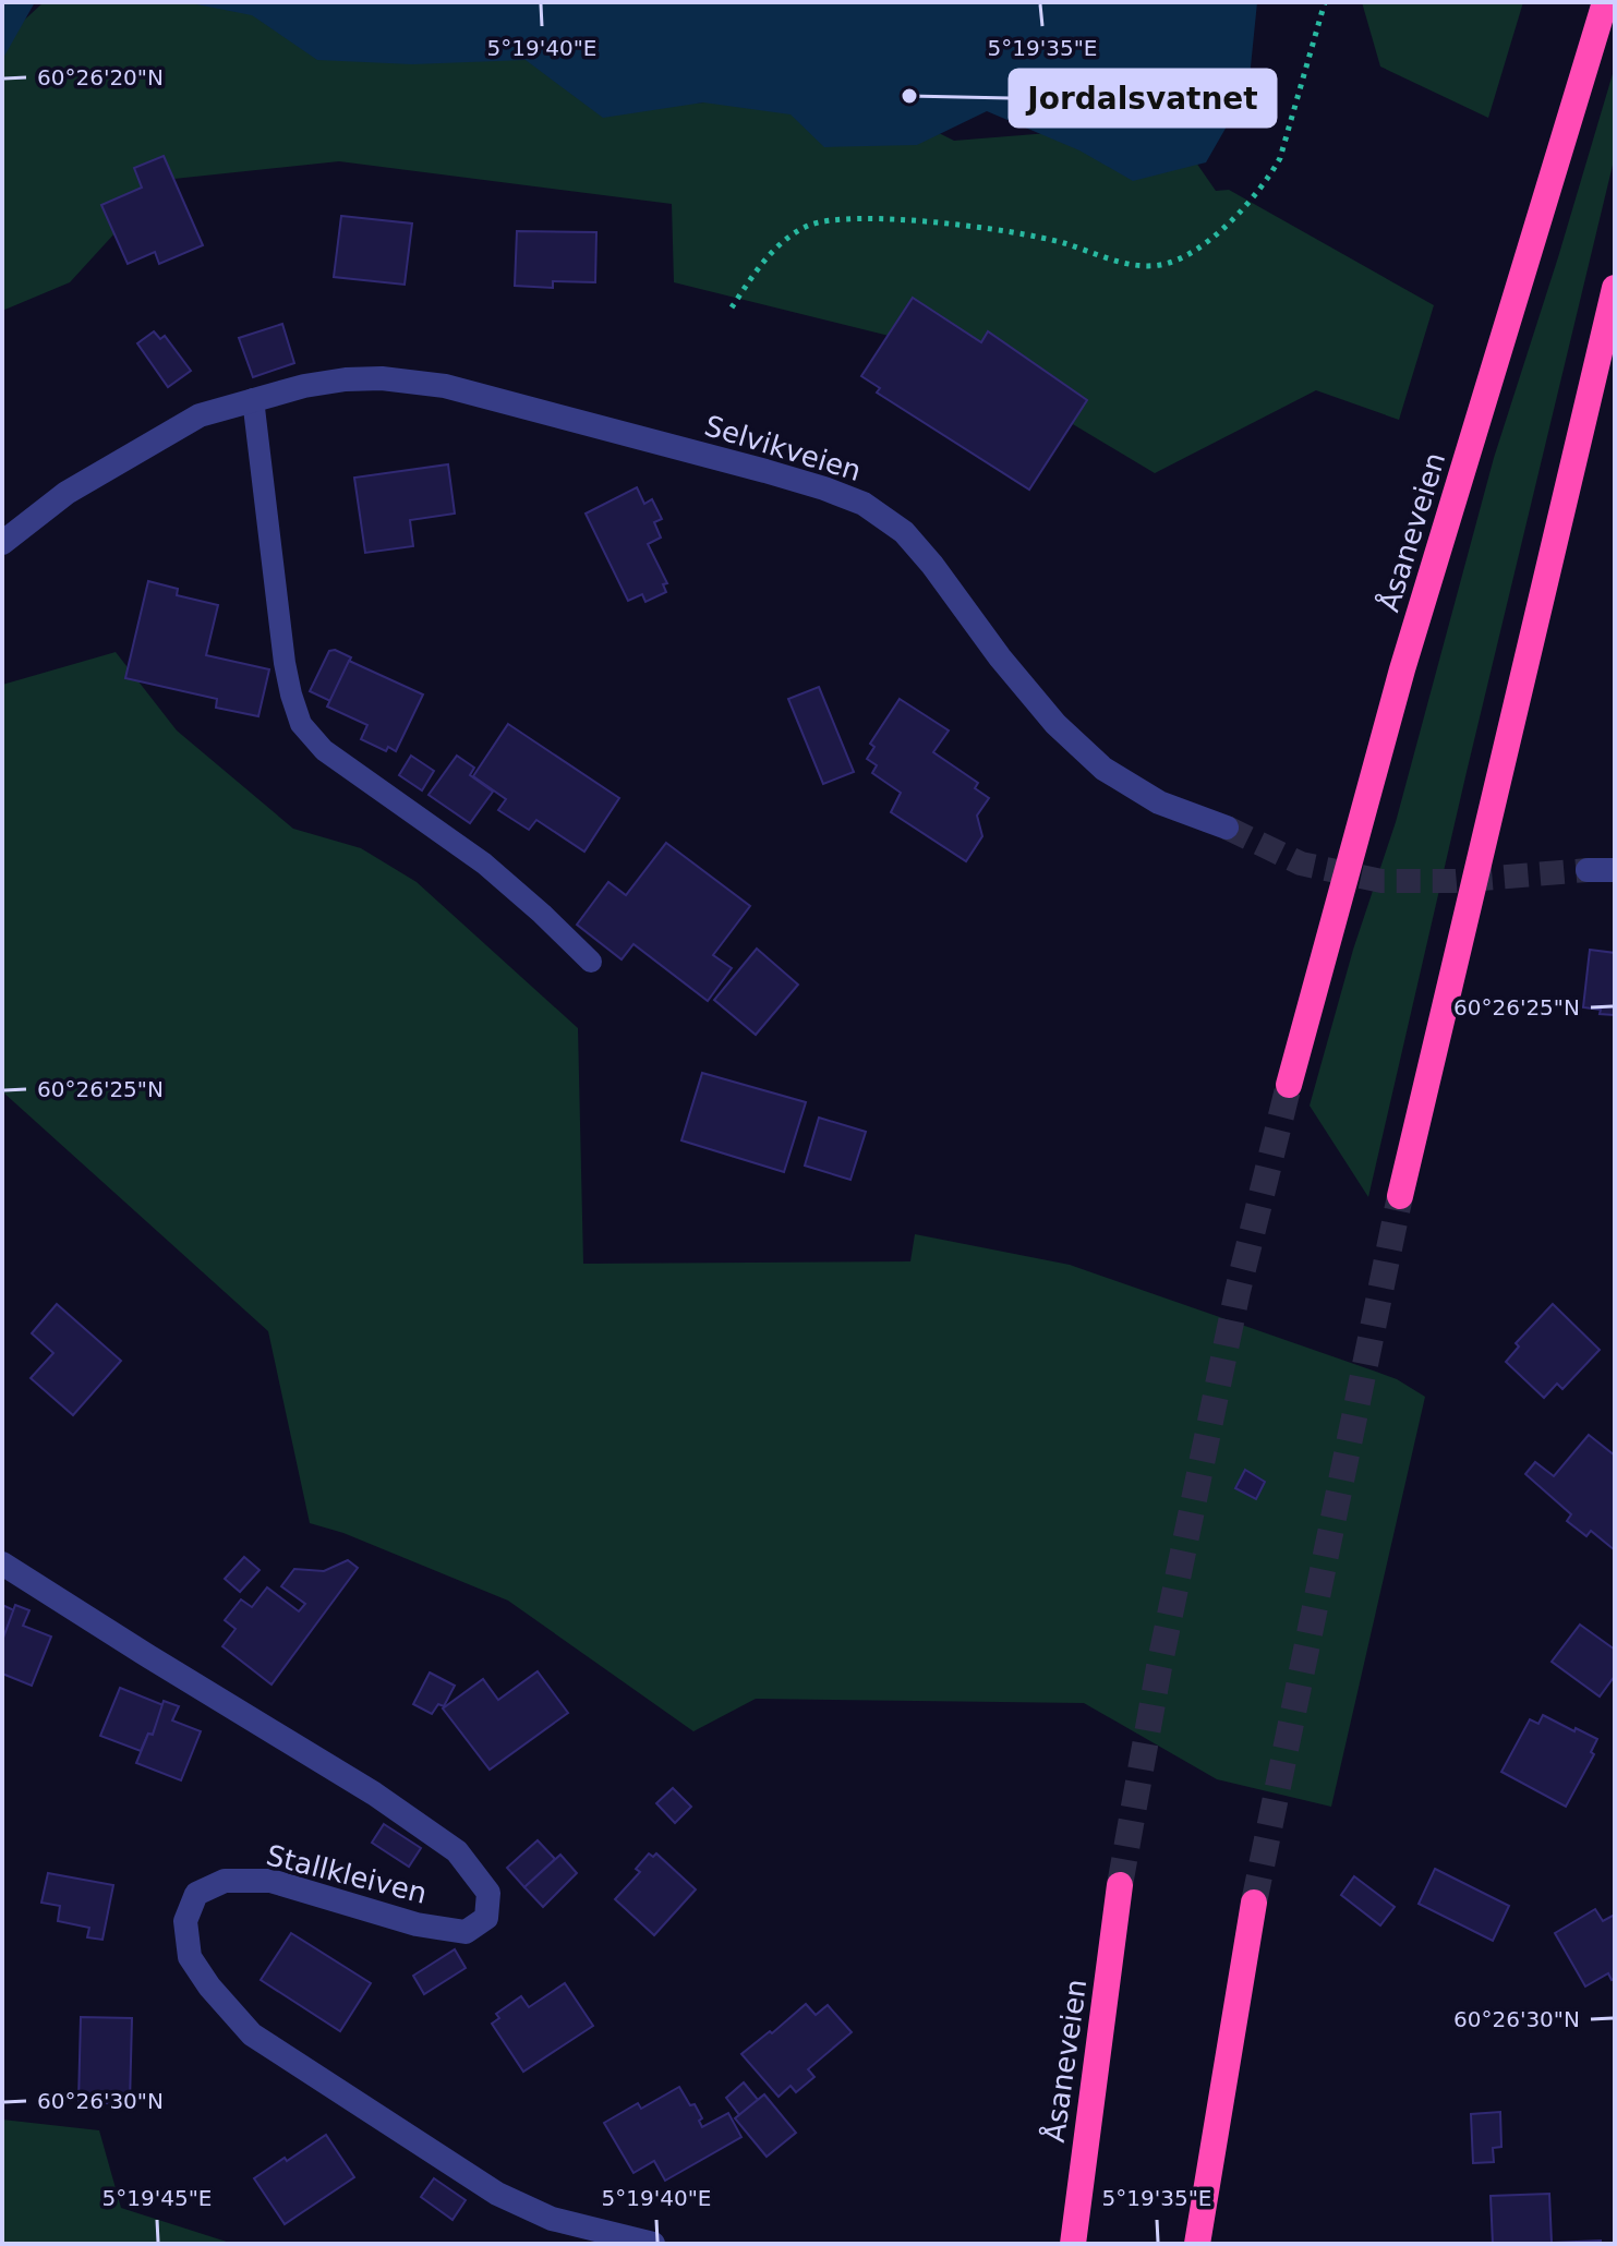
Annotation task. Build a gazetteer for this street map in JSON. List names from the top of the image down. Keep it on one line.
{"streets":{"highway":["Åsaneveien"],"street":["Selvikveien","Stallkleiven"]},"places":["Jordalsvatnet"],"coordinates":["5°19'40\"E","5°19'35\"E","60°26'20\"N","60°26'25\"N","60°26'30\"N","5°19'45\"E"]}
